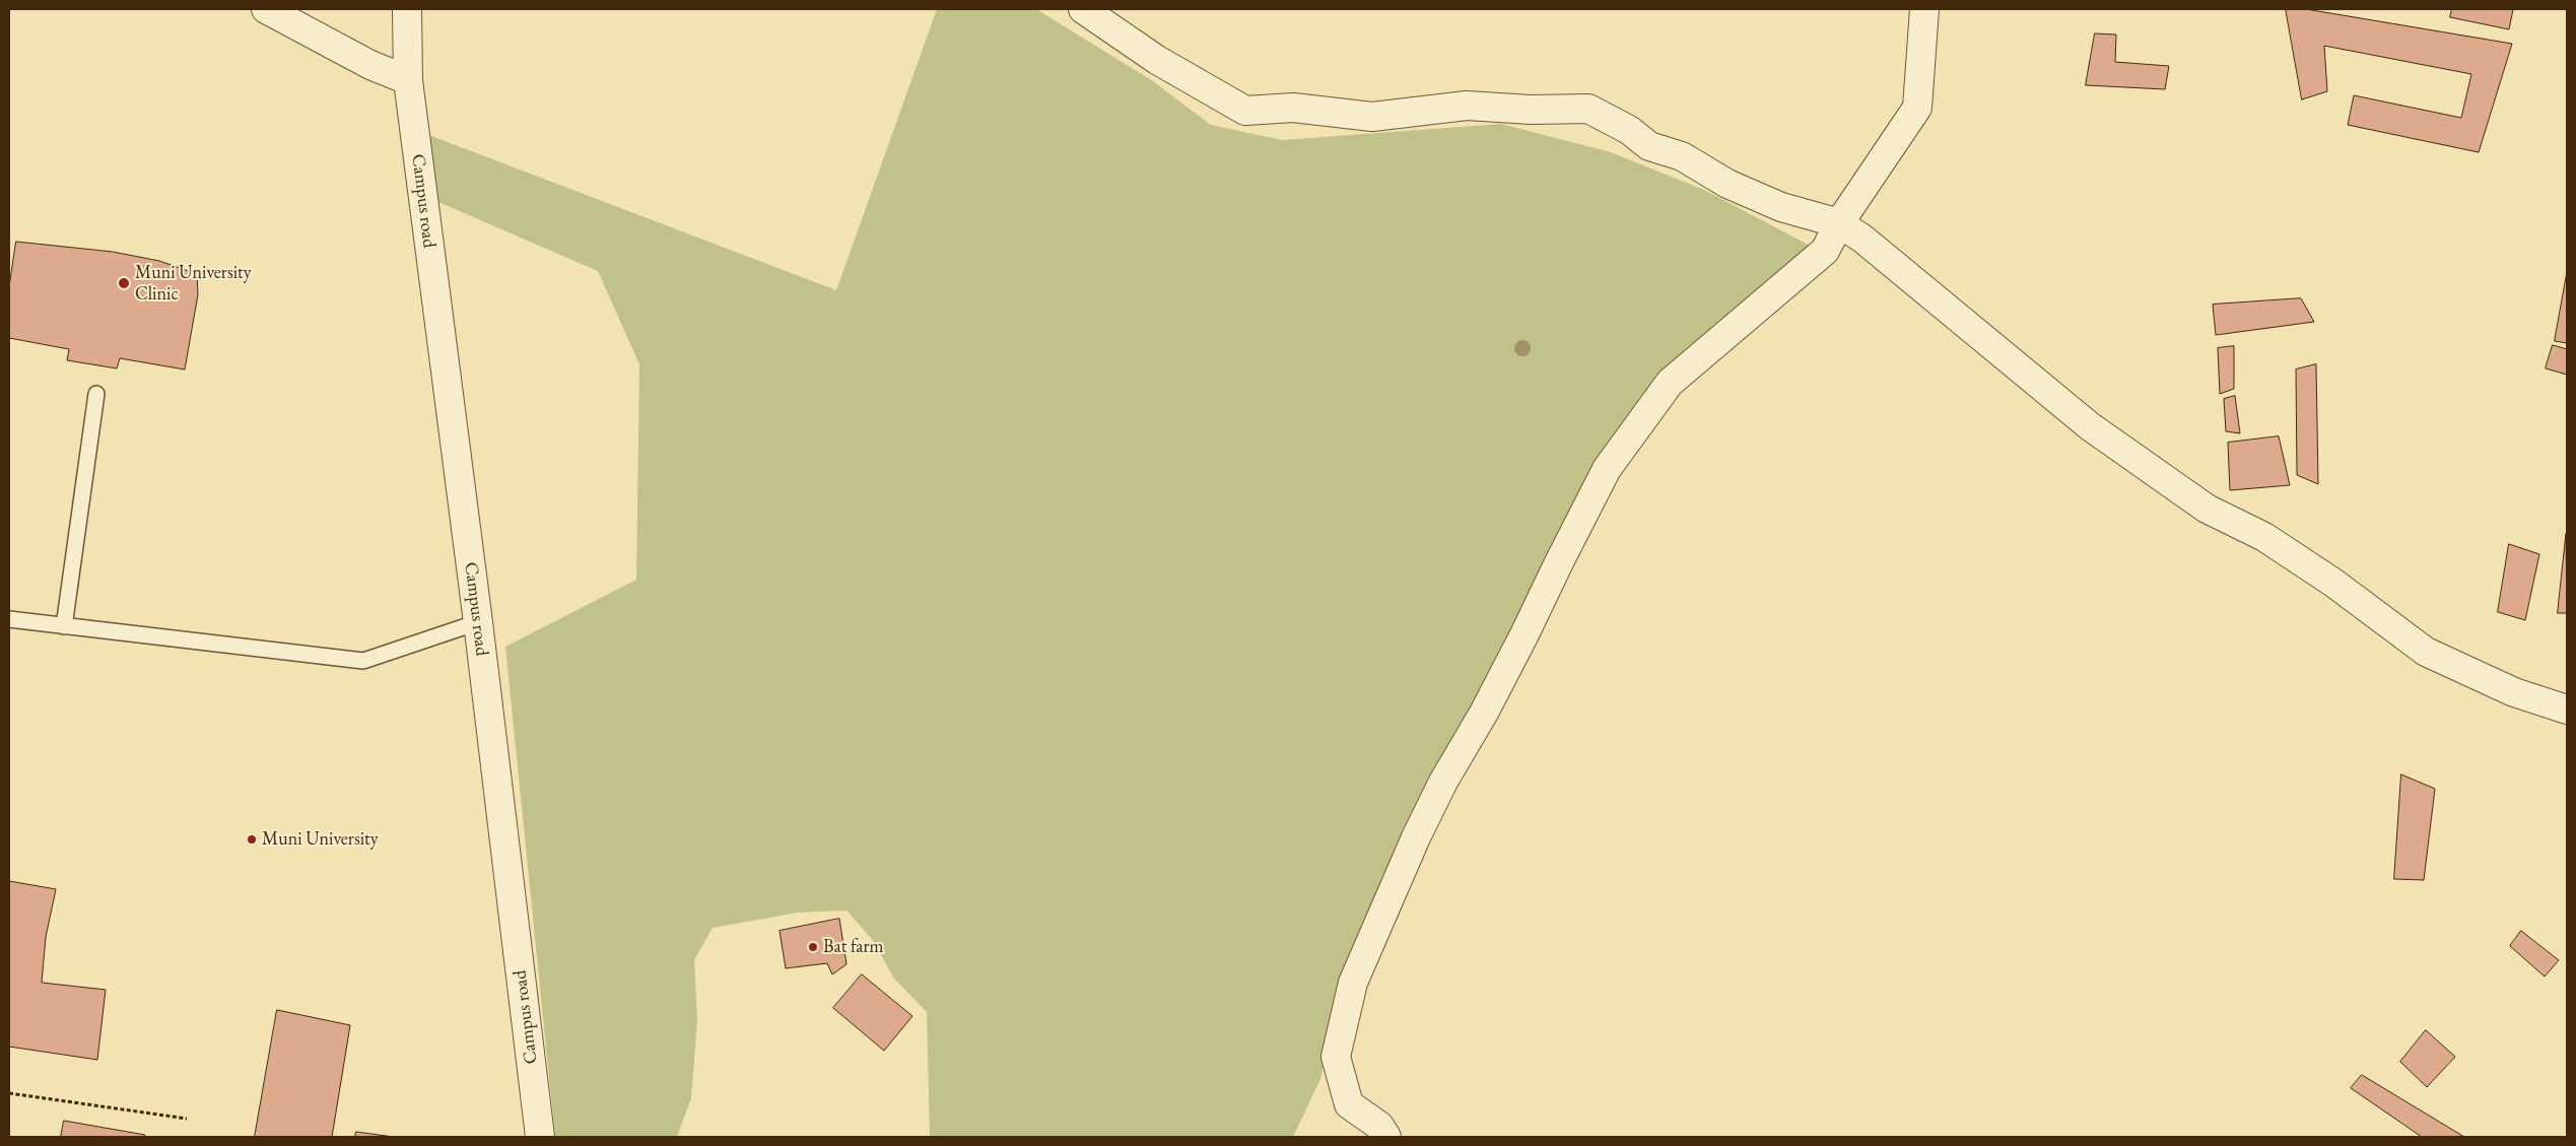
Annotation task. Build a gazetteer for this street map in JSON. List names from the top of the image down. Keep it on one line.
{"streets":{"street":["Campus road"]},"places":["Muni University Clinic","Muni University","Bat farm"]}
